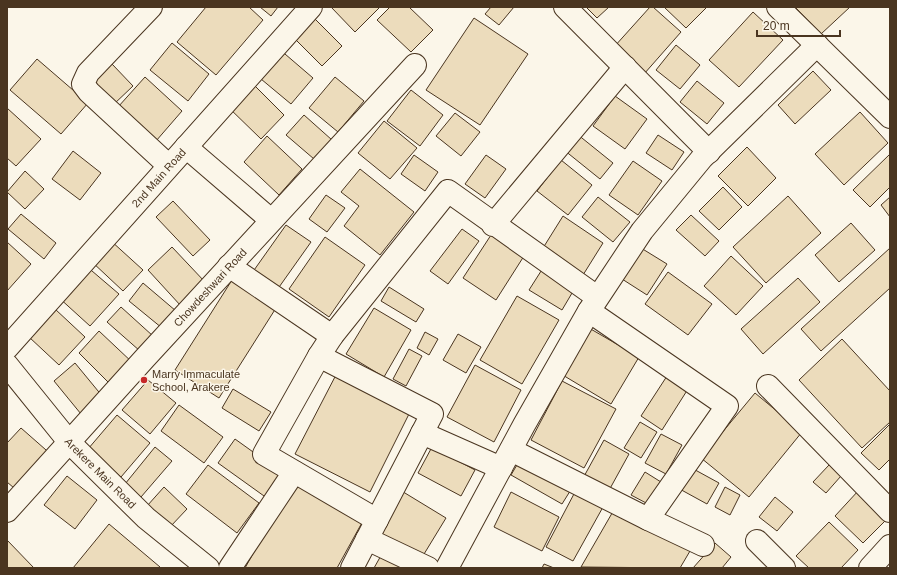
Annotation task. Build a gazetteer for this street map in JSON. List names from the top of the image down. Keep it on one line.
{"streets":{"street":["2nd Main Road","Chowdeshwari Road","Arekere Main Road"]},"crossings":[["Chowdeshwari Road","Arekere Main Road"]],"places":["Marry Immaculate School, Arakere"],"scale_bar":"20 m"}
